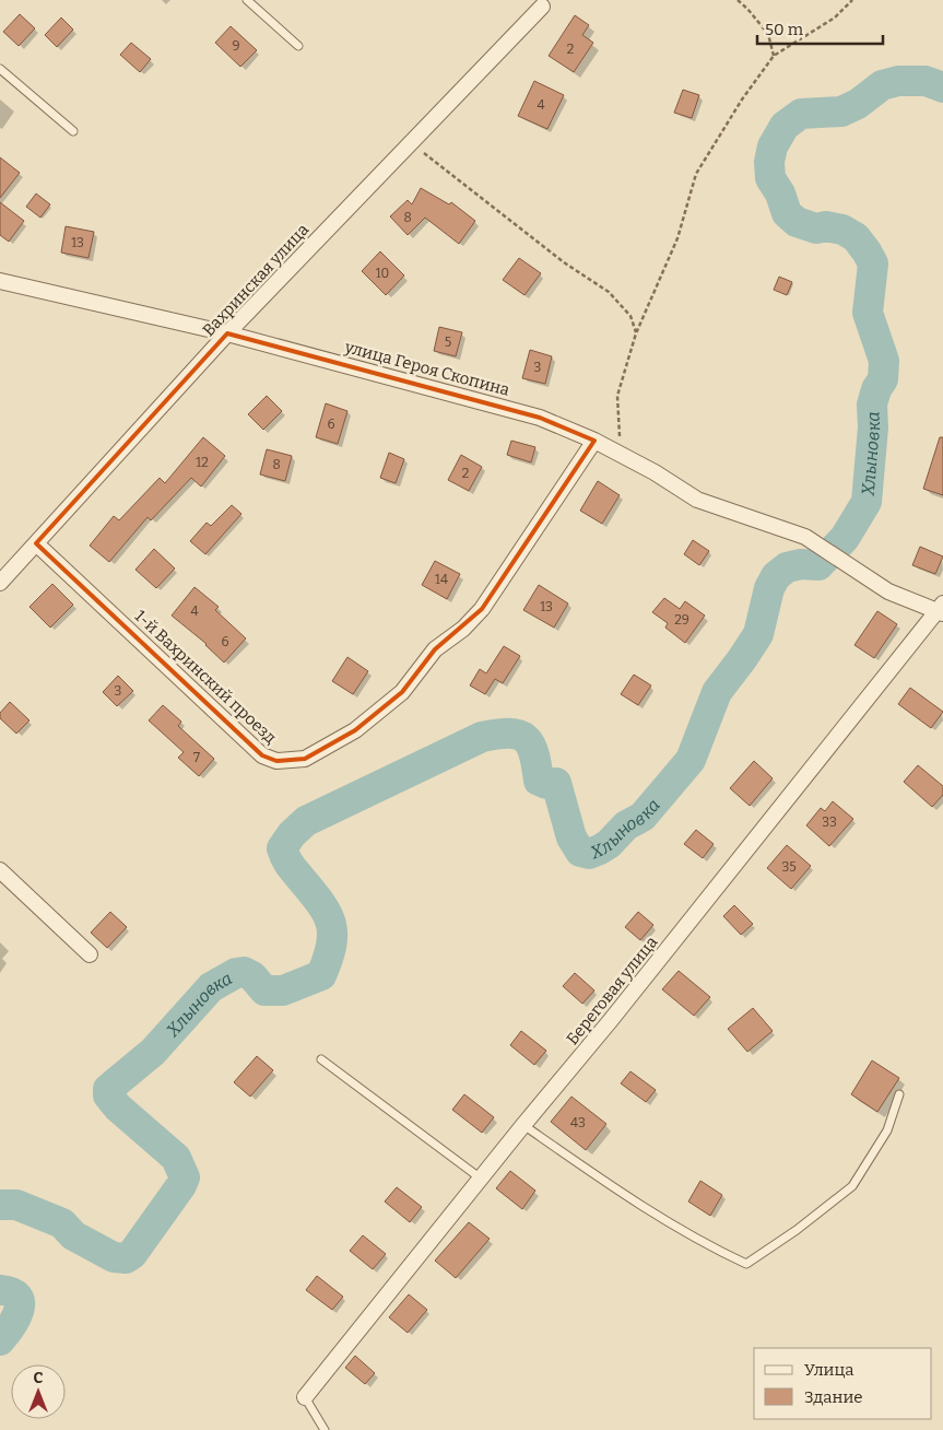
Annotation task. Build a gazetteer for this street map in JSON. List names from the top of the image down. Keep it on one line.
{"streets":{"street":["Вахринская улица","улица Героя Скопина","1-й Вахринский проезд","Береговая улица"]},"crossings":[["Вахринская улица","улица Героя Скопина"],["Вахринская улица","1-й Вахринский проезд"],["улица Героя Скопина","1-й Вахринский проезд"],["улица Героя Скопина","Береговая улица"]],"water":["Хлыновка"],"house_numbers":["9","2","4","8","13","10","5","3","6","12","8","2","14","13","4","29","6","3","7","33","35","43"],"legend":["Улица","Здание"],"scale_bar":"50 m","north":"top"}
